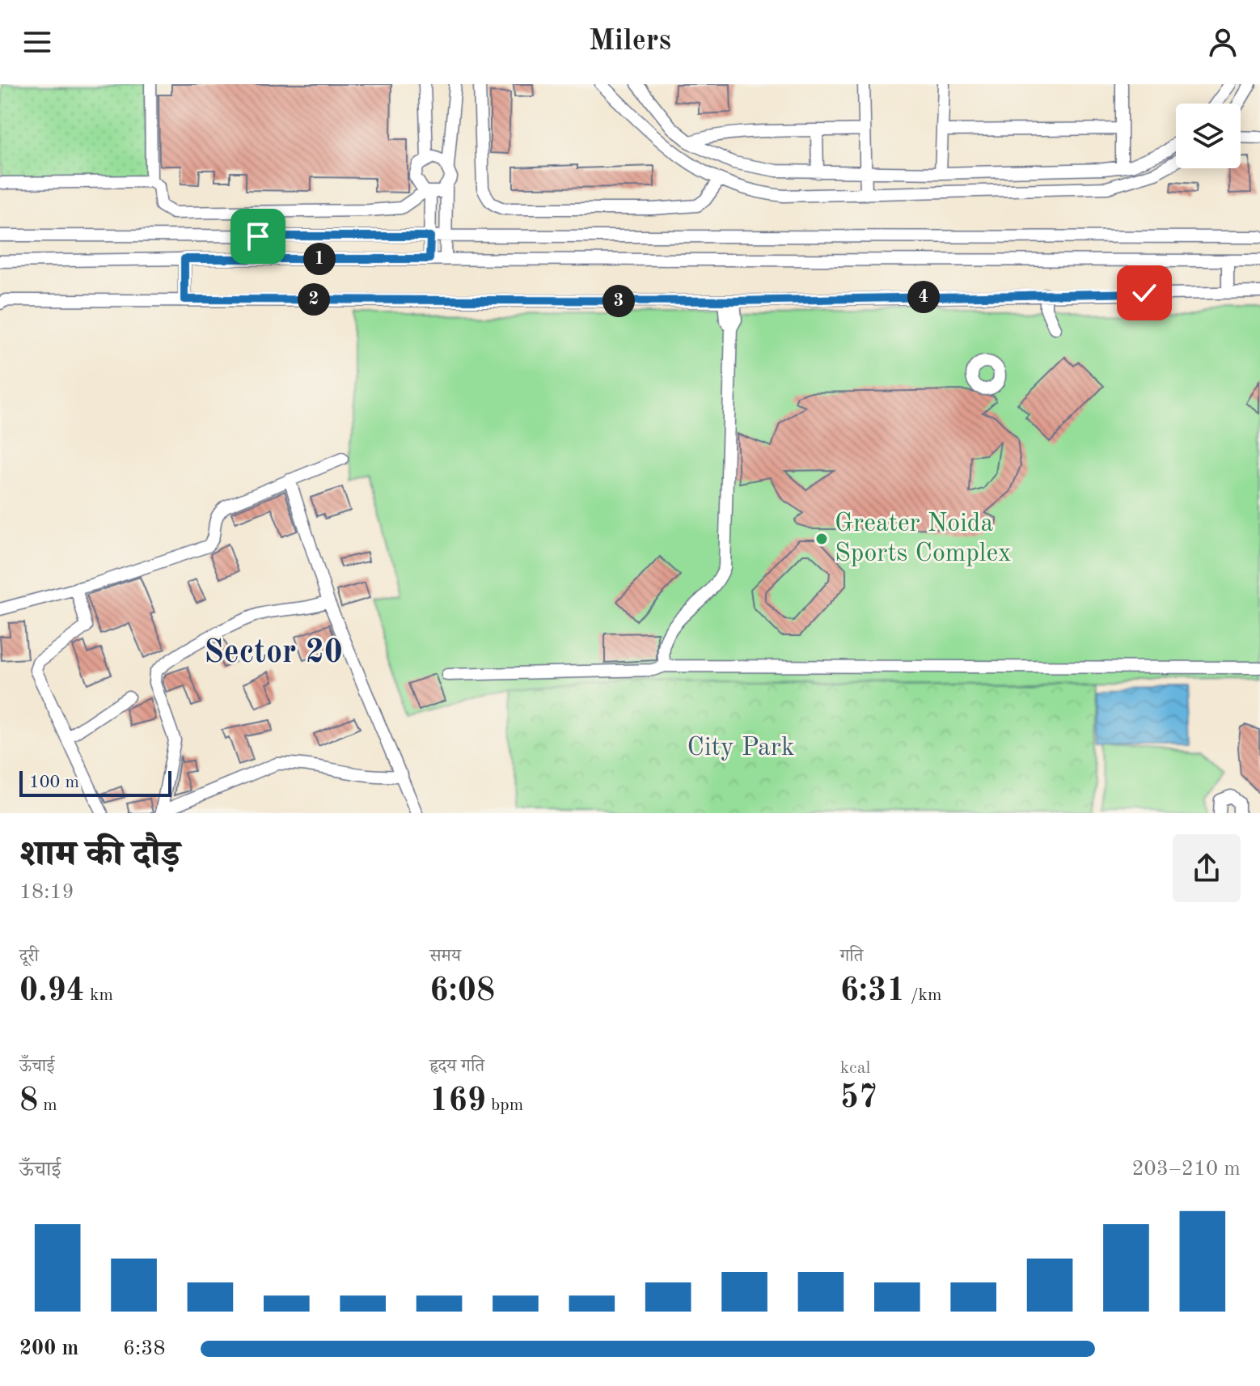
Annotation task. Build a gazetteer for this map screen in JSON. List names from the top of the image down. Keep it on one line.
{"districts":["Sector 20"],"parks":["City Park"],"places":["Greater Noida Sports Complex"],"scale_bar":"100 m","page":{"header":"Milers","pins":["1","4","2","3"],"scale":"100 m","heading":["शाम की दौड़","18:19"],"stats":[["दूरी","0.94 km"],["समय","6:08"],["गति","6:31 /km"],["ऊँचाई","8 m"],["हृदय गति","169 bpm"],["kcal","57"]],"chart":["ऊँचाई","203–210 m"],"list":[{"name":"200 m","note":"6:38"}]}}
